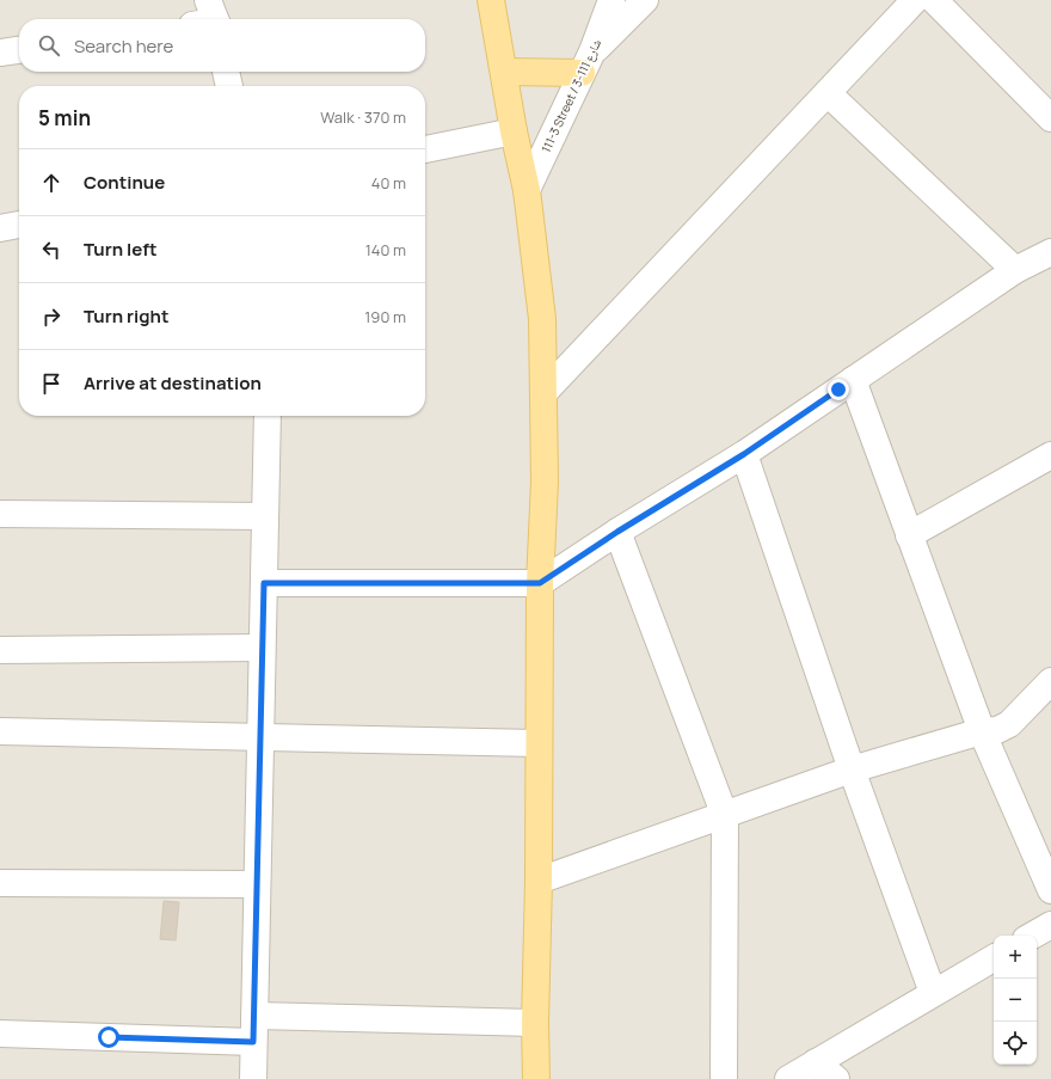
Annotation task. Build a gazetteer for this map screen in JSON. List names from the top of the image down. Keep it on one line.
{"streets":{"street":["111-3 Street / شارع 111-3"]},"page":{"search":"Search here","heading":["5 min","Walk · 370 m"],"list":[["Continue","40 m"],["Turn left","140 m"],["Turn right","190 m"],"Arrive at destination"],"map_buttons":["+","−"]}}
